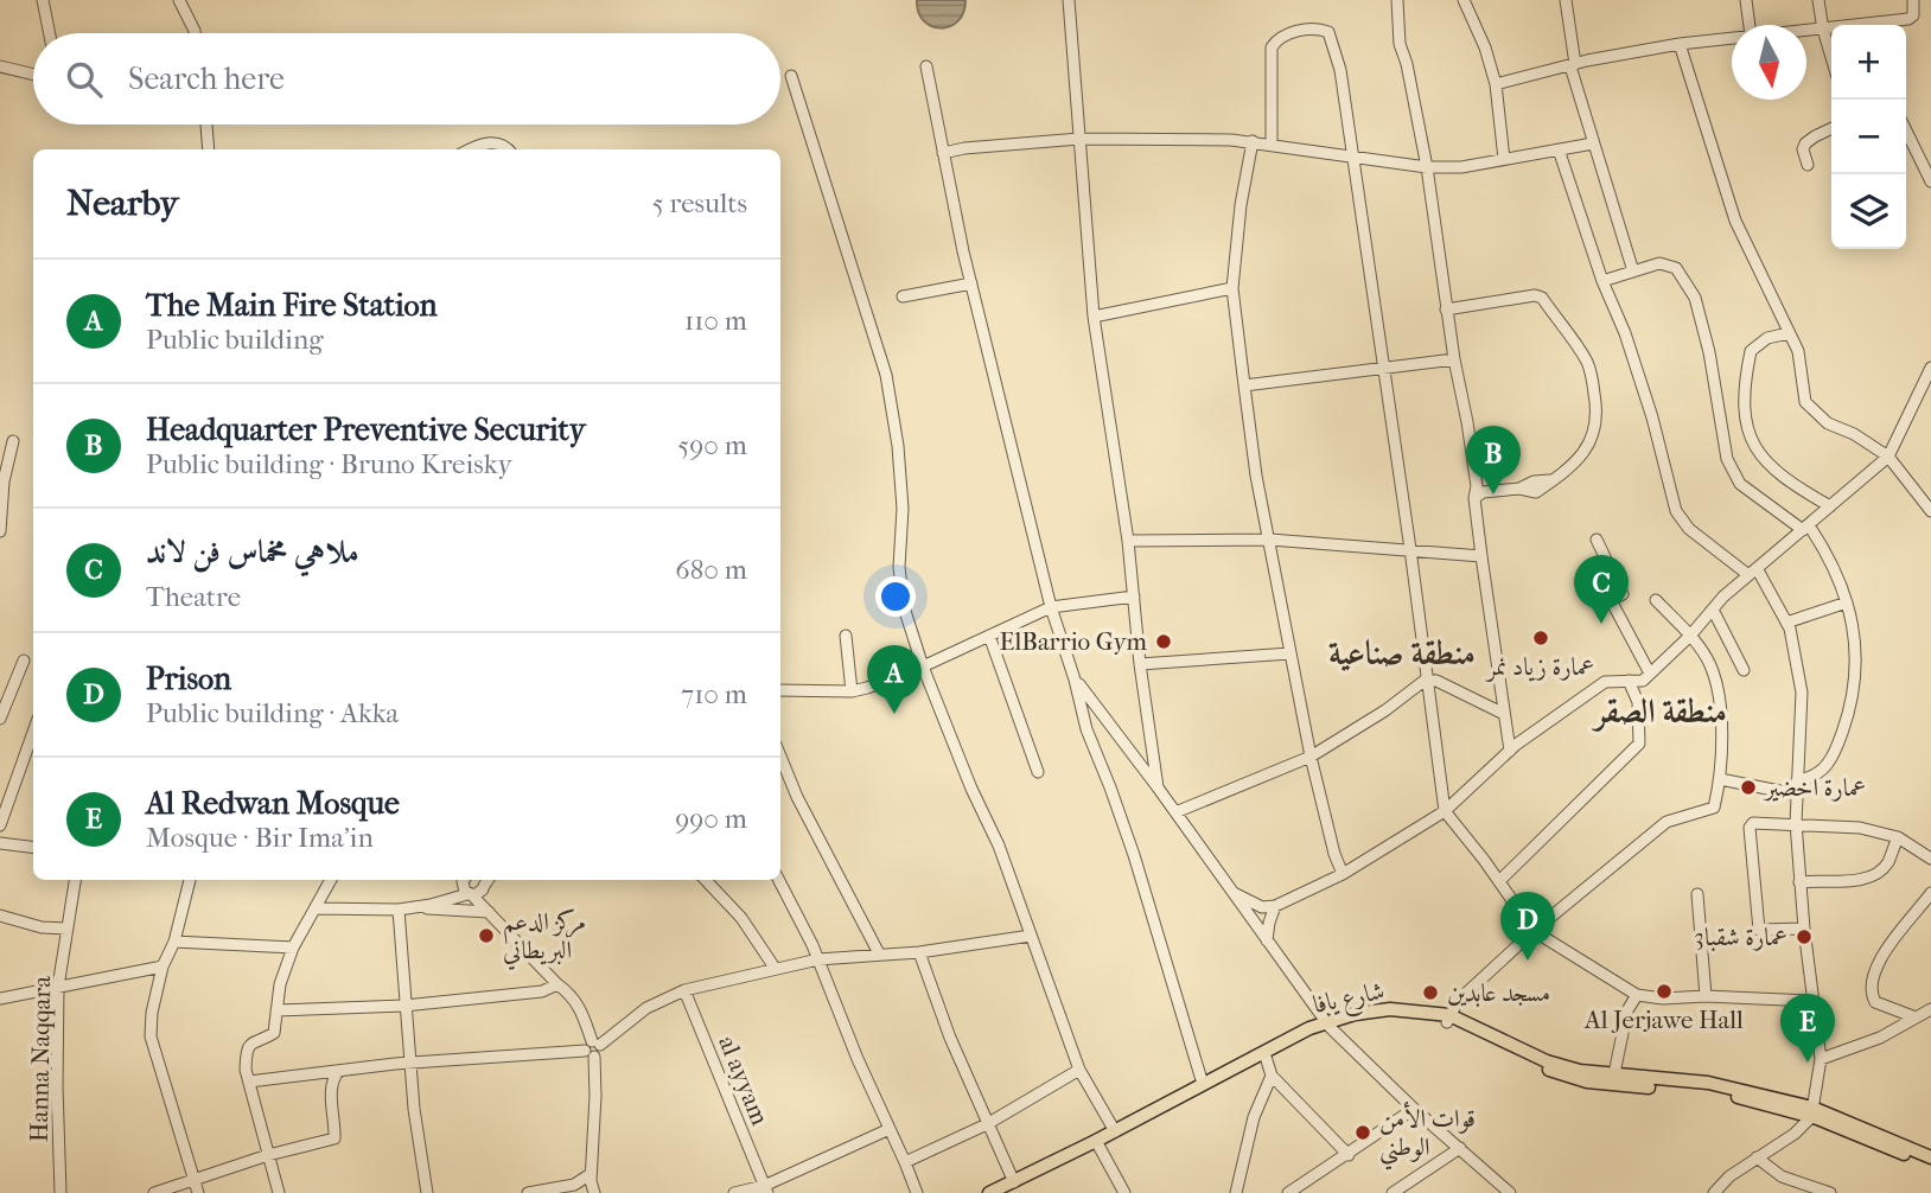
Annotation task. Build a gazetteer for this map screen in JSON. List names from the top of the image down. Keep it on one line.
{"streets":{"main road":["شارع يافا"],"street":["Hanna Naqqara","al ayyam"]},"districts":["منطقة صناعية","منطقة الصقر"],"places":["عمارة زياد نمر","ElBarrio Gym","عمارة اخضير","مركز الدعم البريطاني","عمارة شقبا3","Al Jerjawe Hall","مسجد عابدين","قوات الأمن الوطني"],"north":"bottom","page":{"map_buttons":["+","−"],"search":"Search here","heading":["Nearby","5 results"],"list":[{"mark":"A","name":"The Main Fire Station","note":"Public building","value":"110 m"},{"mark":"B","name":"Headquarter Preventive Security","note":"Public building · Bruno Kreisky","value":"590 m"},{"mark":"C","name":"ملاهي مخماس فن لاند","note":"Theatre","value":"680 m"},{"mark":"D","name":"Prison","note":"Public building · Akka","value":"710 m"},{"mark":"E","name":"Al Redwan Mosque","note":"Mosque · Bir Ima'in","value":"990 m"}],"pins":["B","C","A","D","E"]}}
